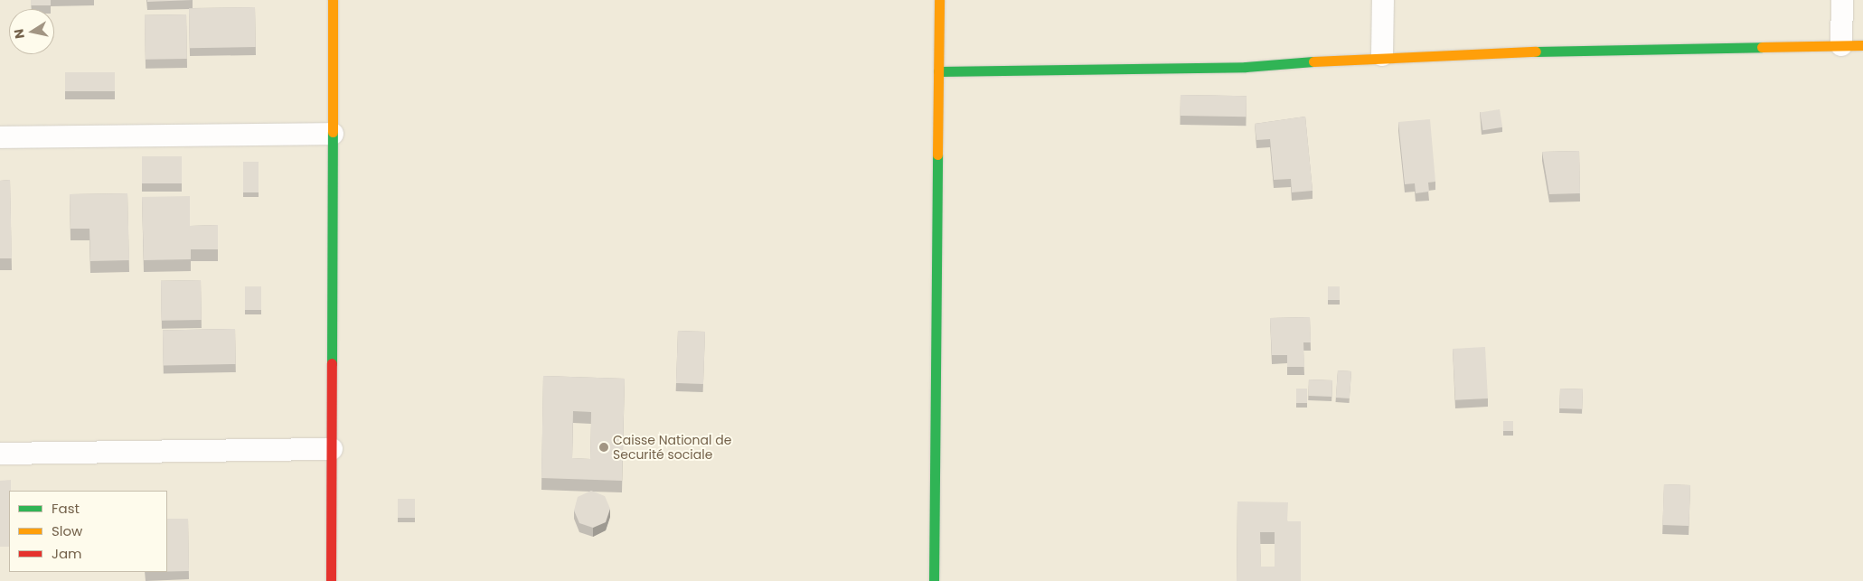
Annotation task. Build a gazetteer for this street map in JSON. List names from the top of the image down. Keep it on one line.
{"places":["Caisse National de Securité sociale"],"legend":["Fast","Slow","Jam"],"north":"left"}
